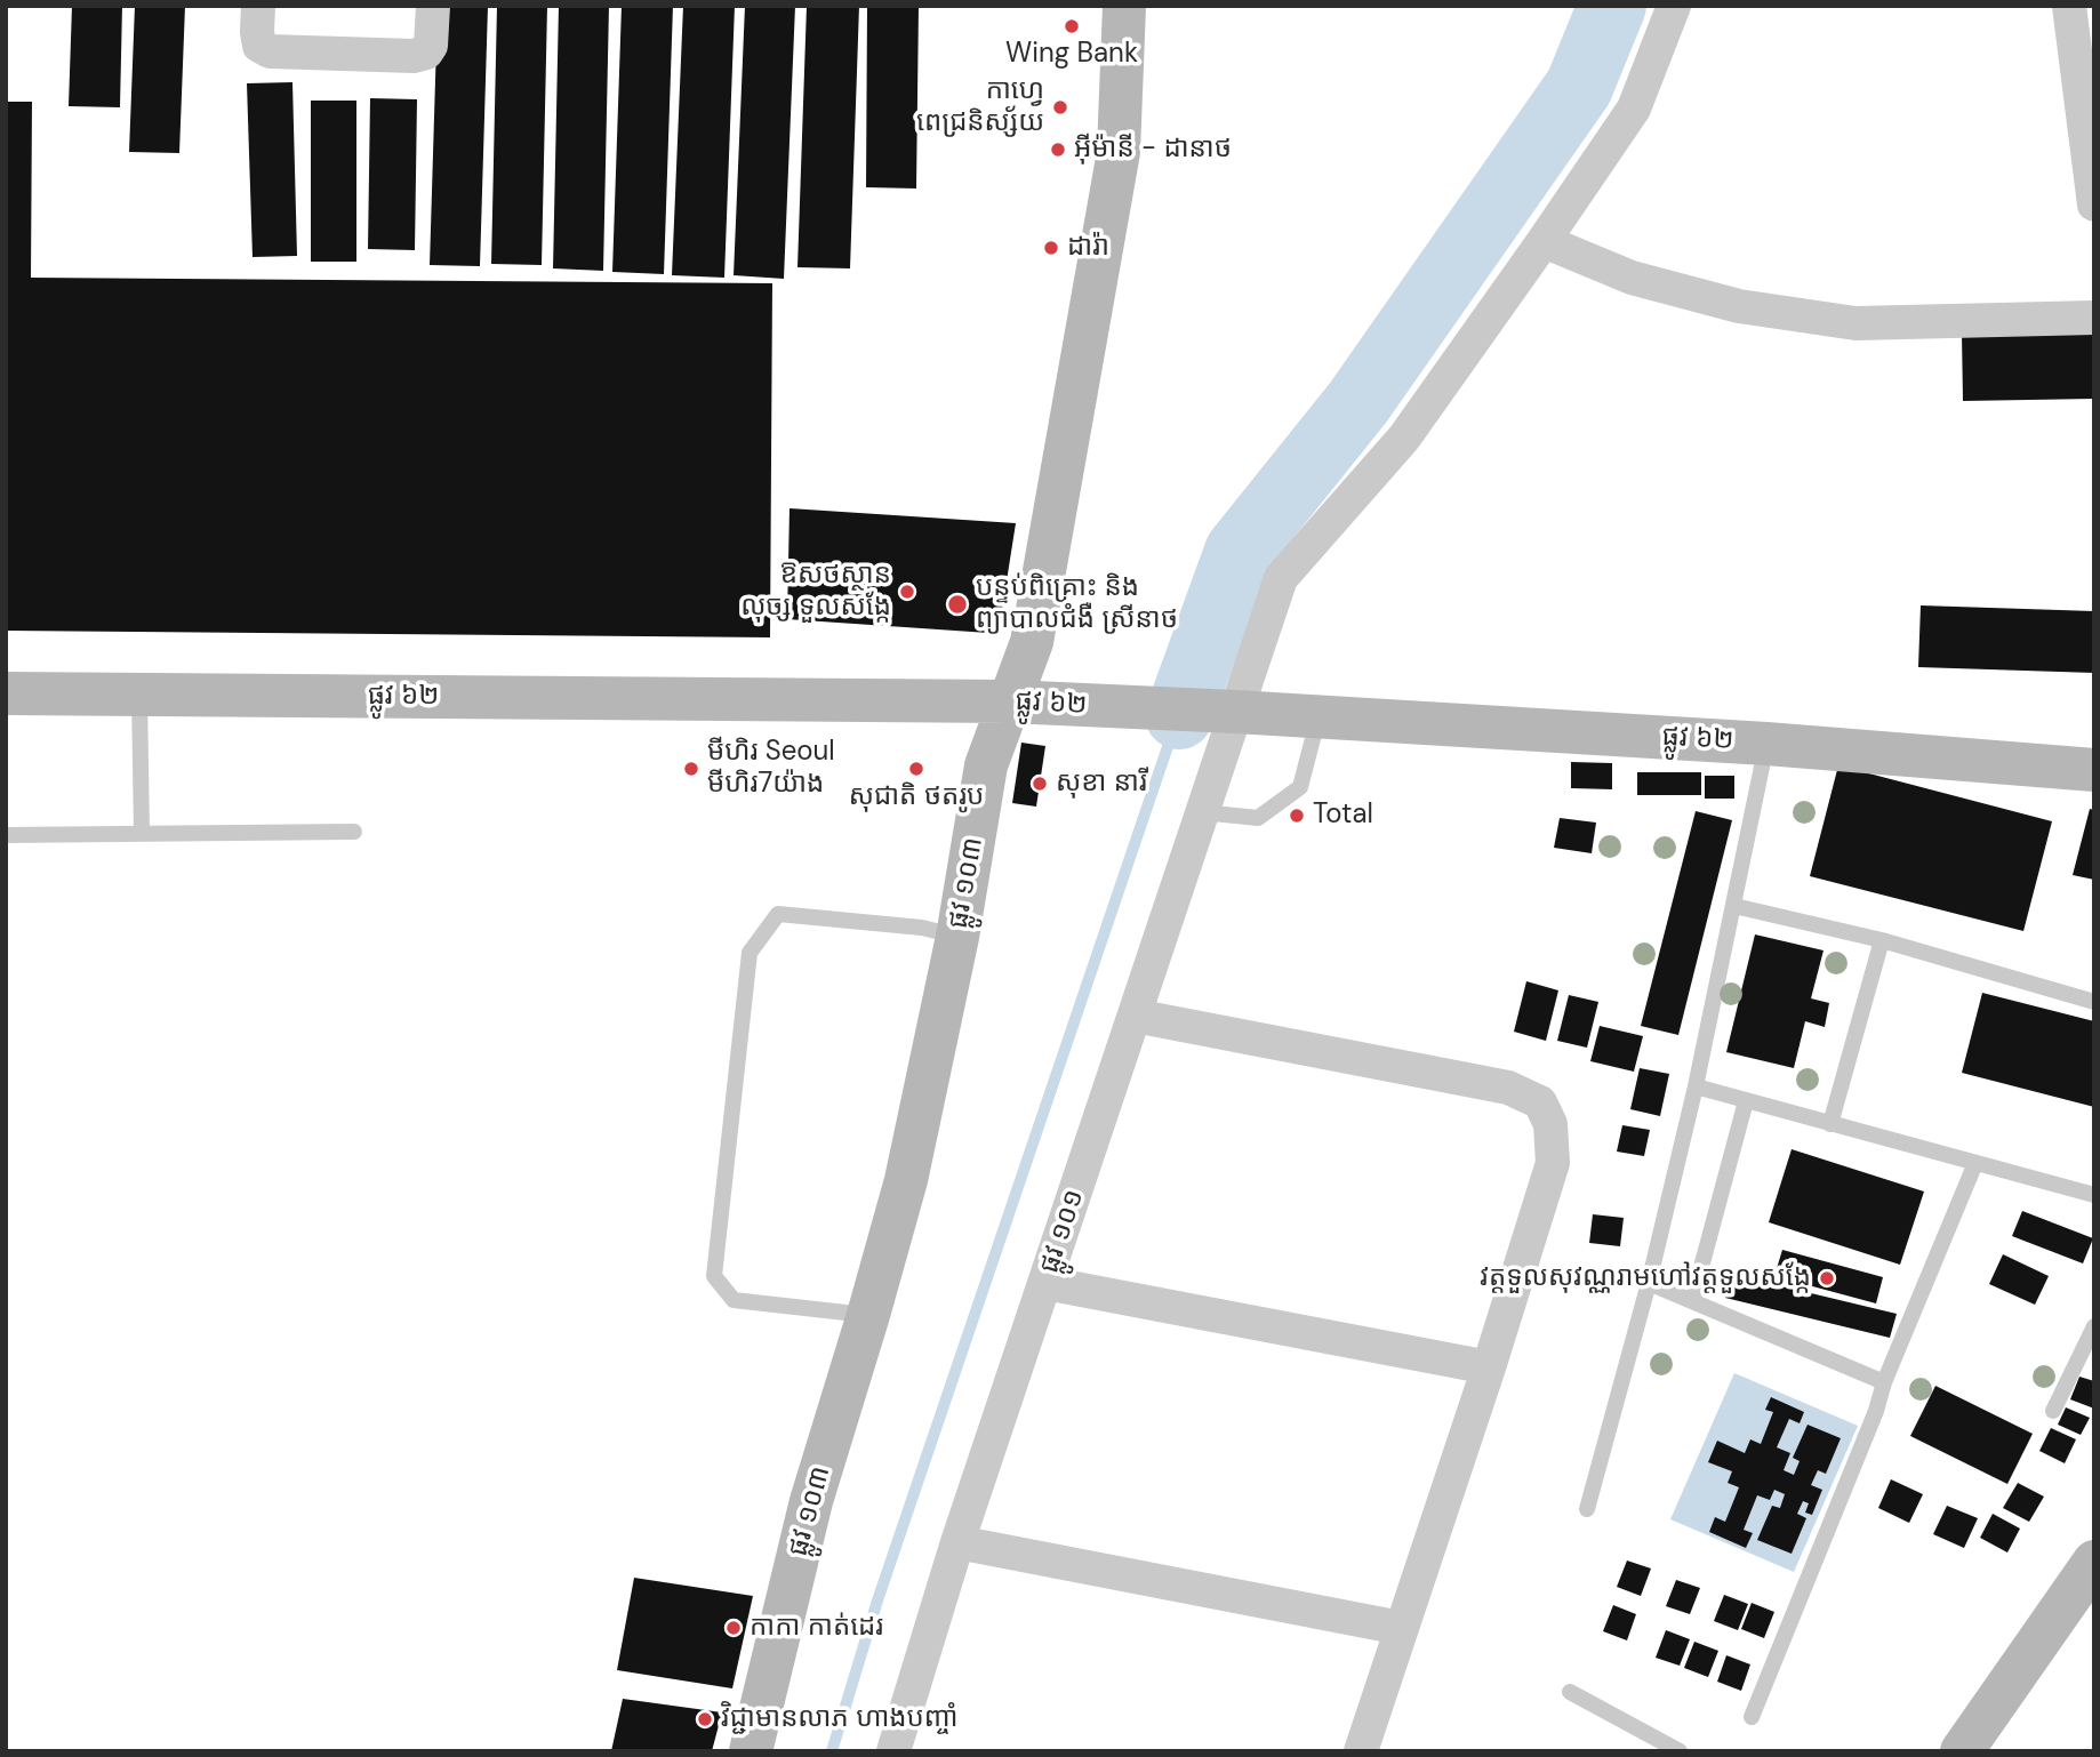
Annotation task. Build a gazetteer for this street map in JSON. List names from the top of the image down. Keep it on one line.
{"streets":{"street":["ផ្លូវ ៦២","ផ្លូវ ១០៣","ផ្លូវ ១០១"]},"crossings":[["ផ្លូវ ៦២","ផ្លូវ ១០៣"],["ផ្លូវ ៦២","ផ្លូវ ១០១"]],"places":["Wing Bank","កាហ្វេ ពេជ្រនិស្ស័យ","អ៊ីម៉ានី - ដានាថ","ដារ៉ា","ឱសថស្ថាន លុច្ស ទួលសង្កែ","បន្ទប់ពិគ្រោះ និង ព្យាបាលជំងឺ ស្រីនាថ","មីហិរ Seoul មីហិរ7យ៉ាង","សុជាតិ ថតរូប","សុខា នារី","Total","វត្តទួលសុវណ្ណរាមហៅវត្តទួលសង្កែ","កាកា កាត់ដេរ","វិជ្ជាមានលាភ ហាងបញ្ចាំ"]}
